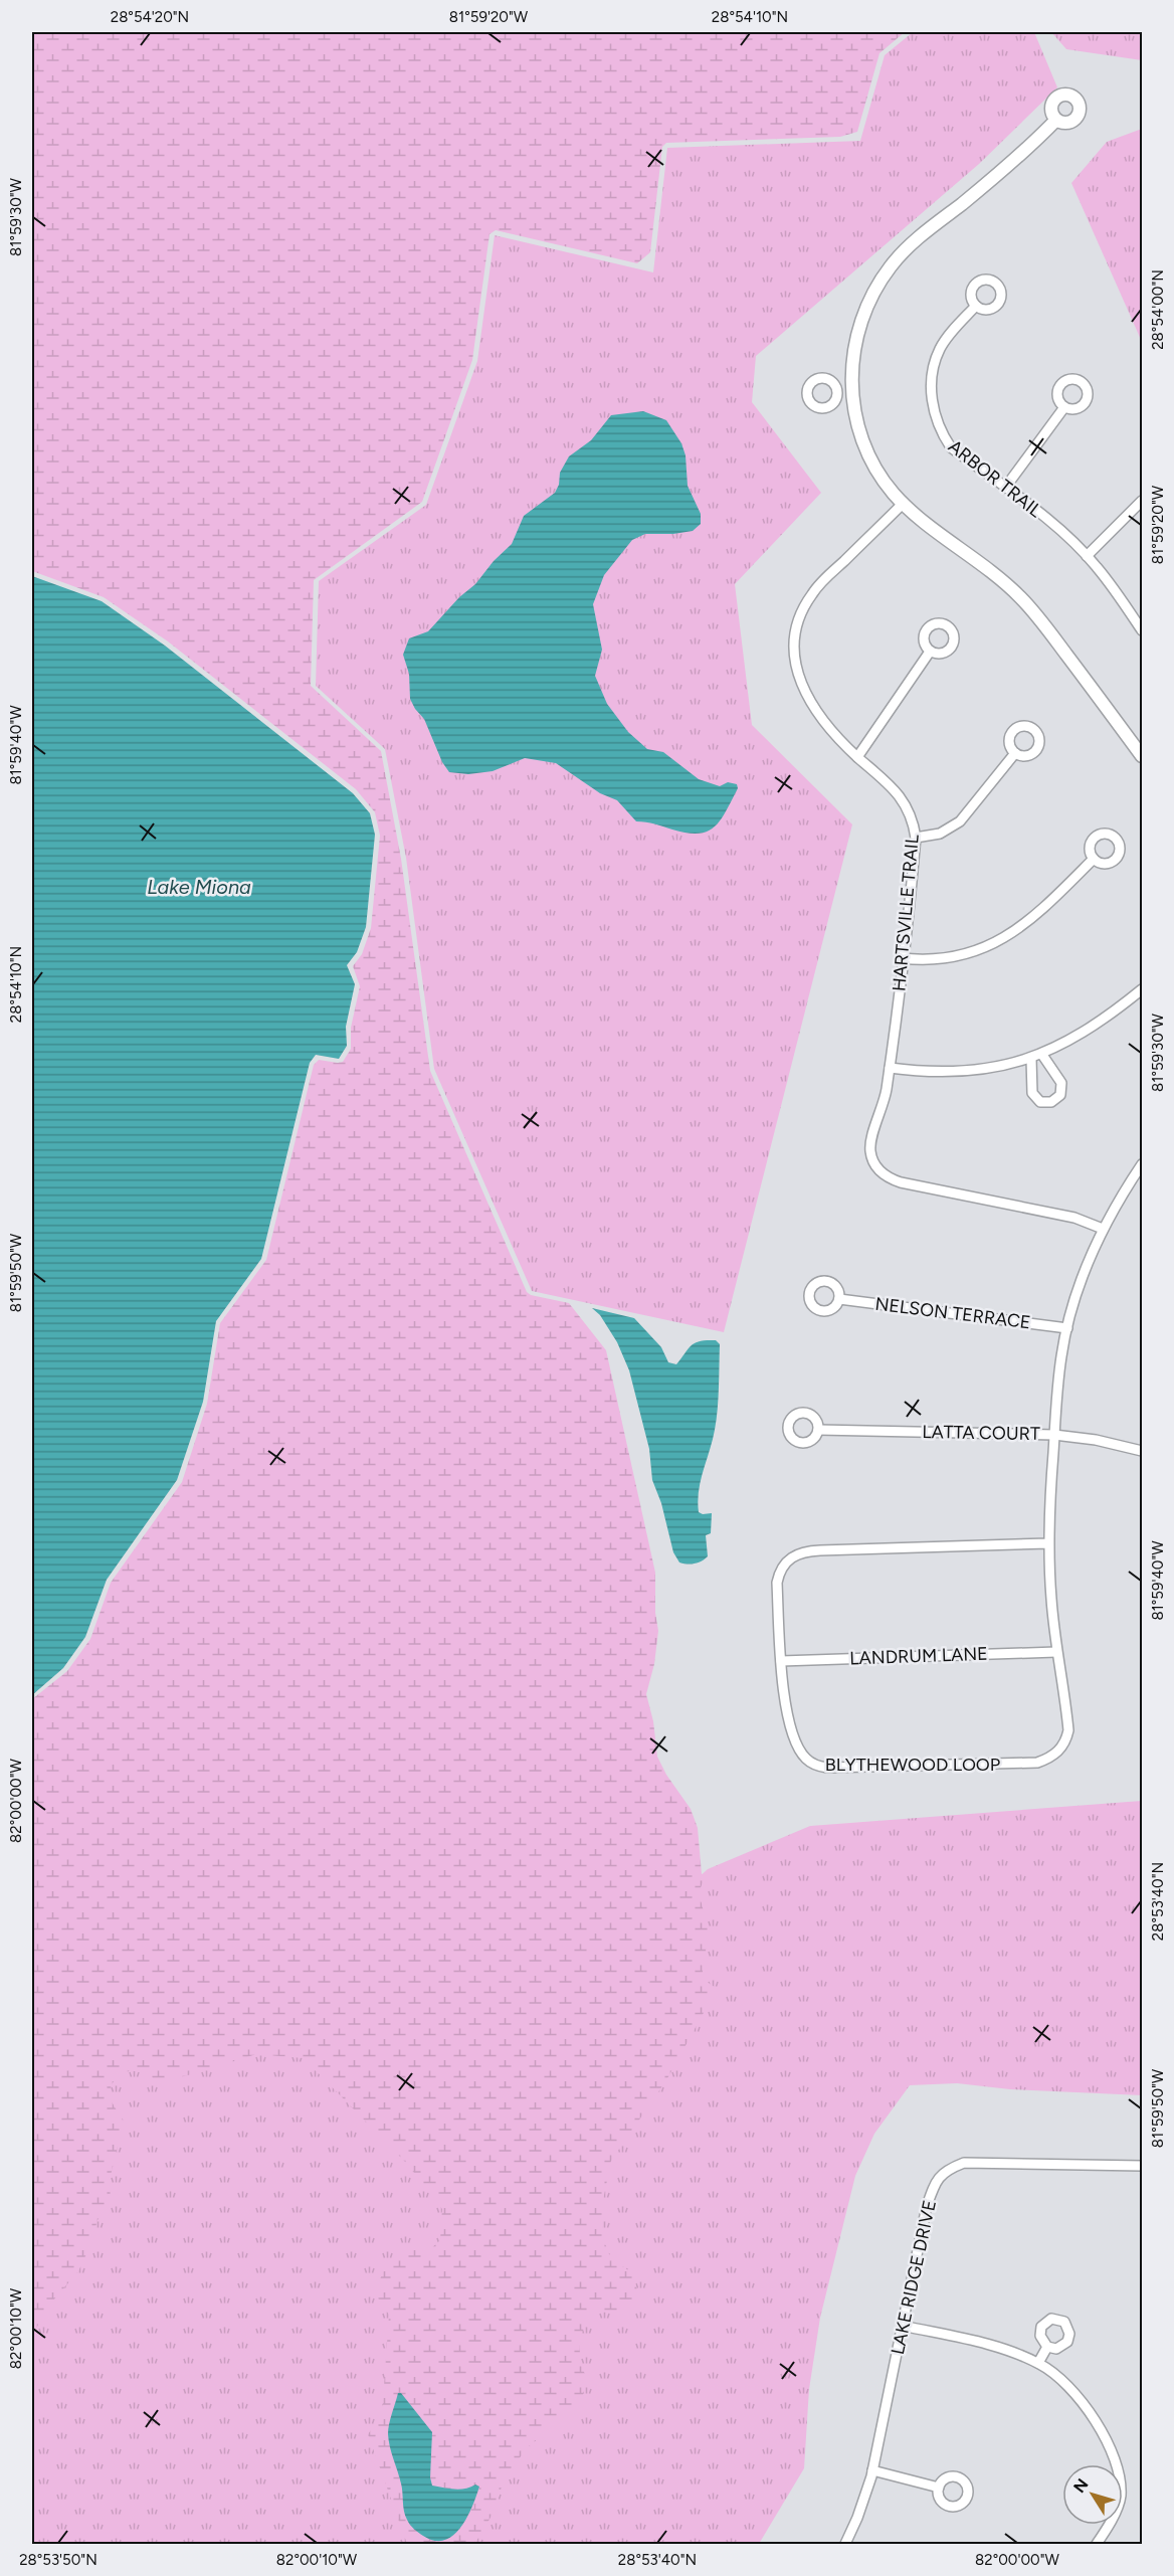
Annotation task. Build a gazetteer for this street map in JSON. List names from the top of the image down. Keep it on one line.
{"streets":{"street":["ARBOR TRAIL","HARTSVILLE TRAIL","NELSON TERRACE","LATTA COURT","LANDRUM LANE","BLYTHEWOOD LOOP","LAKE RIDGE DRIVE"]},"crossings":[["HARTSVILLE TRAIL","BLYTHEWOOD LOOP"],["NELSON TERRACE","BLYTHEWOOD LOOP"],["LATTA COURT","BLYTHEWOOD LOOP"],["LANDRUM LANE","BLYTHEWOOD LOOP"]],"water":["Lake Miona"],"north":"top left","coordinates":["28°54'20\"N","81°59'20\"W","28°54'10\"N","81°59'30\"W","28°54'00\"N","81°59'40\"W","81°59'50\"W","82°00'00\"W","28°53'40\"N","82°00'10\"W","28°53'50\"N"]}
